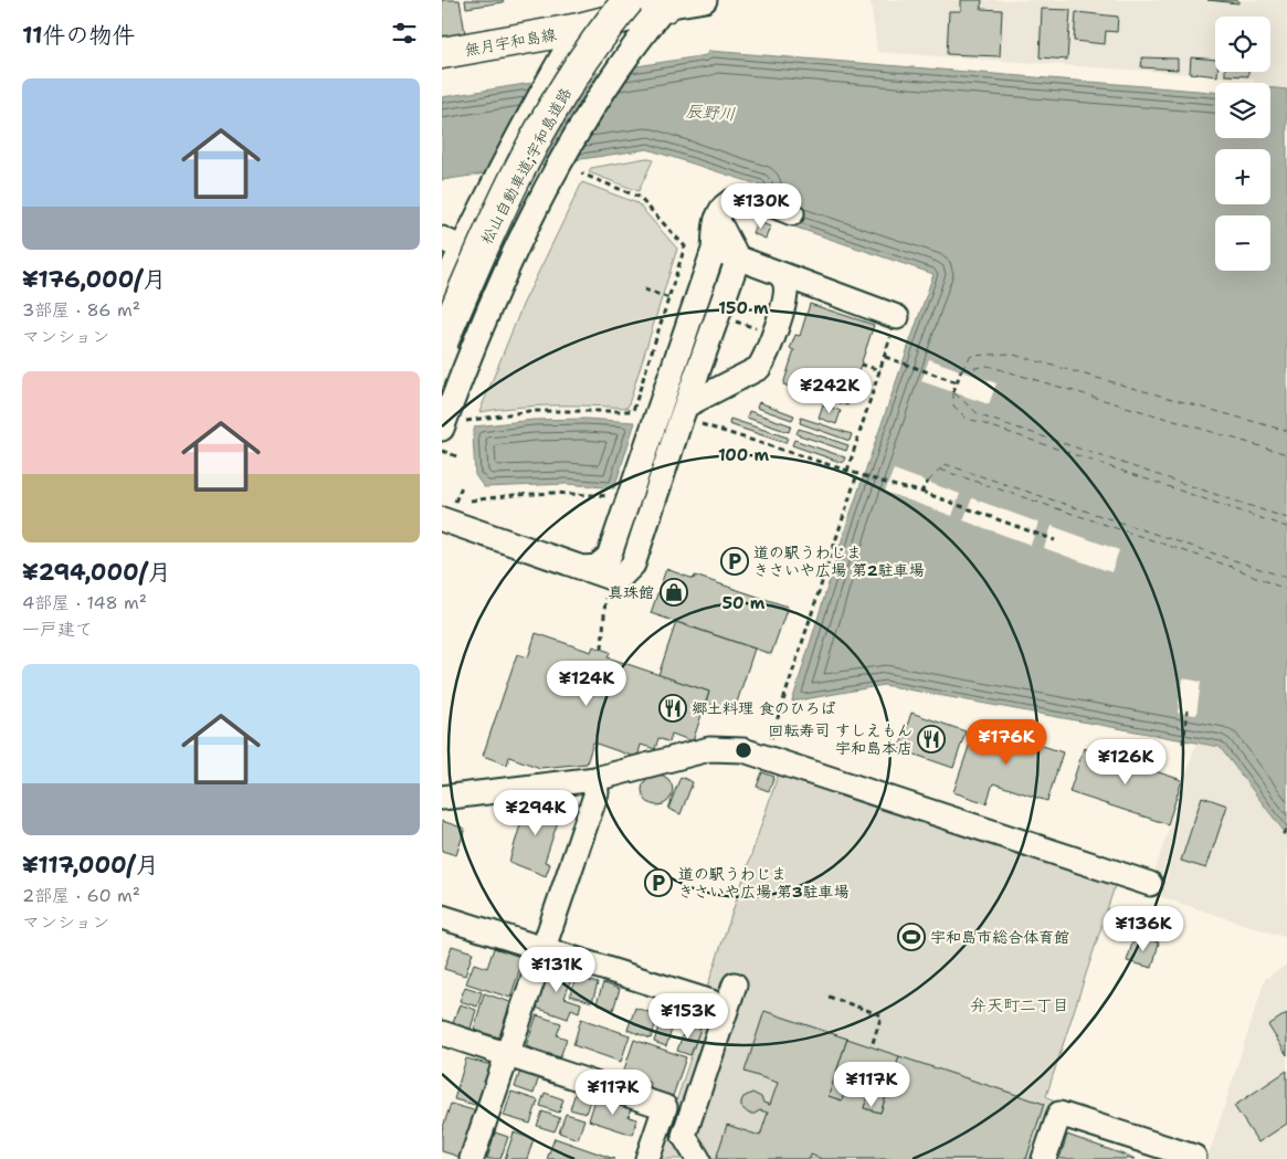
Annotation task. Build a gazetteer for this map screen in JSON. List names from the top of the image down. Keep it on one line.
{"streets":{"main road":["無月宇和島線","松山自動車道;宇和島道路"]},"districts":["弁天町二丁目"],"water":["辰野川"],"places":{"parking":["道の駅うわじま きさいや広場 第2駐車場","道の駅うわじま きさいや広場 第3駐車場"],"shop":["真珠館"],"restaurant":["郷土料理 食のひろば","回転寿司 すしえもん 宇和島本店"],"sports":["宇和島市総合体育館"]},"page":{"heading":"11件の物件","map_buttons":["+","−"],"list":[{"name":"¥176,000/月","note":"3部屋 · 86 m² · マンション"},{"name":"¥294,000/月","note":"4部屋 · 148 m² · 一戸建て"},{"name":"¥117,000/月","note":"2部屋 · 60 m² · マンション"}],"price":["¥130K","¥242K","¥124K","¥176K","¥126K","¥294K","¥136K","¥131K","¥153K","¥117K","¥117K"]},"rings":["150 m","100 m","50 m"]}
